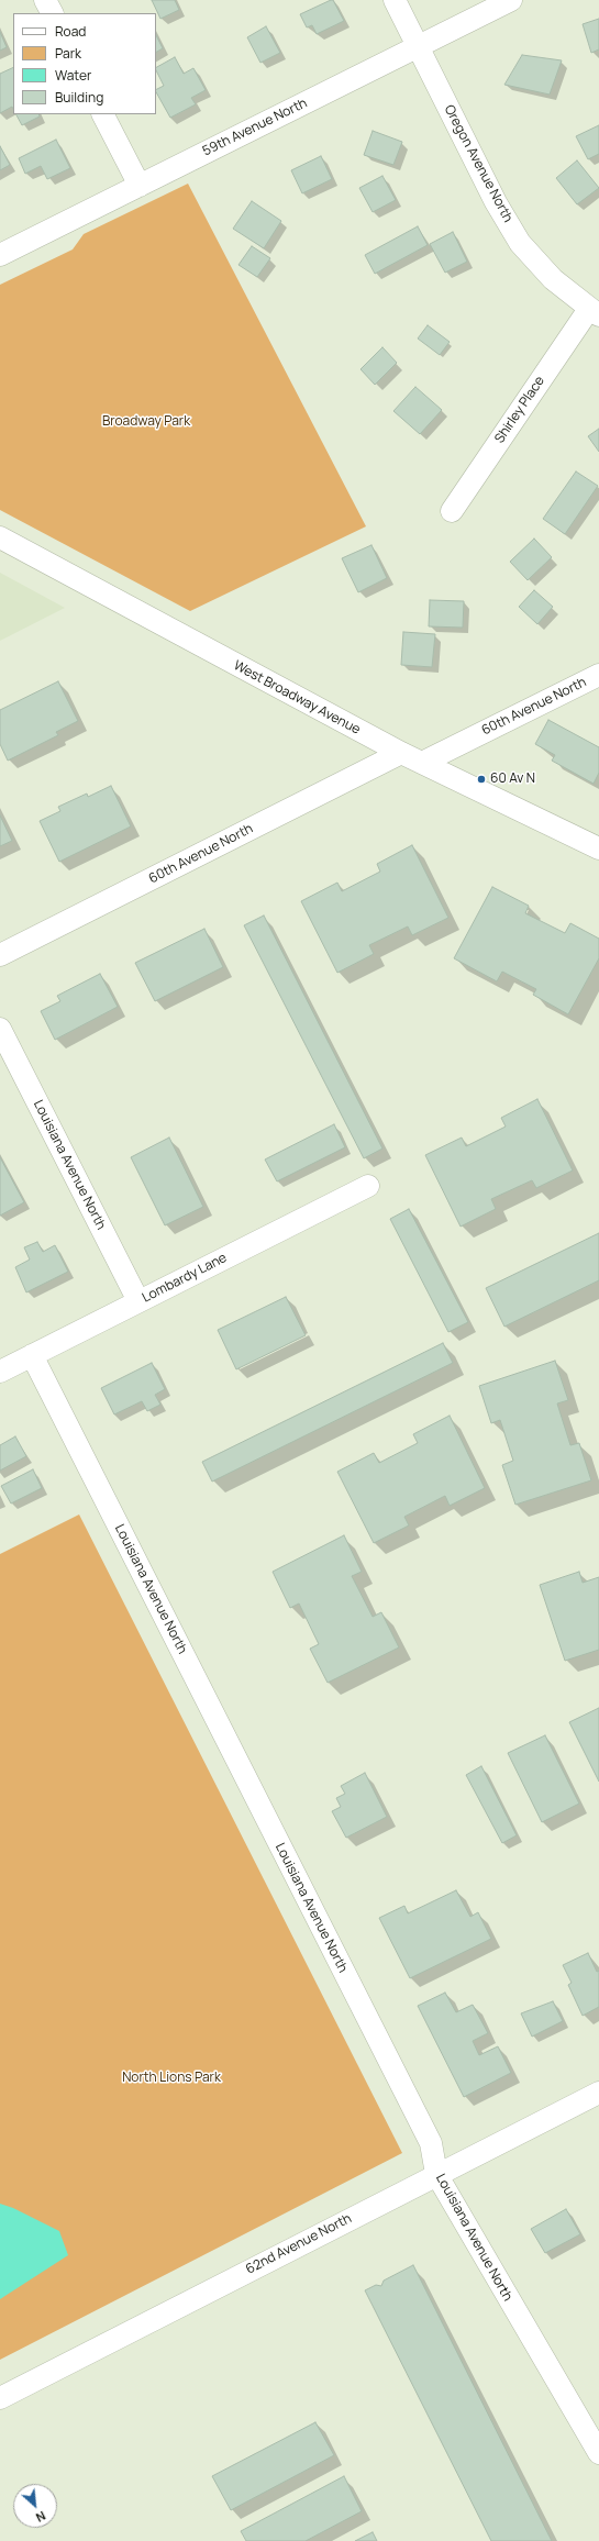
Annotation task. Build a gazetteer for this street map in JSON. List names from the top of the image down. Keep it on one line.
{"streets":{"street":["59th Avenue North","Oregon Avenue North","Shirley Place","West Broadway Avenue","60th Avenue North","Louisiana Avenue North","Lombardy Lane","62nd Avenue North"]},"crossings":[["59th Avenue North","Oregon Avenue North"],["Oregon Avenue North","Shirley Place"],["West Broadway Avenue","60th Avenue North"],["Louisiana Avenue North","Lombardy Lane"],["Louisiana Avenue North","62nd Avenue North"]],"parks":["Broadway Park","North Lions Park"],"places":["60 Av N"],"legend":["Road","Park","Water","Building"],"north":"bottom right"}
